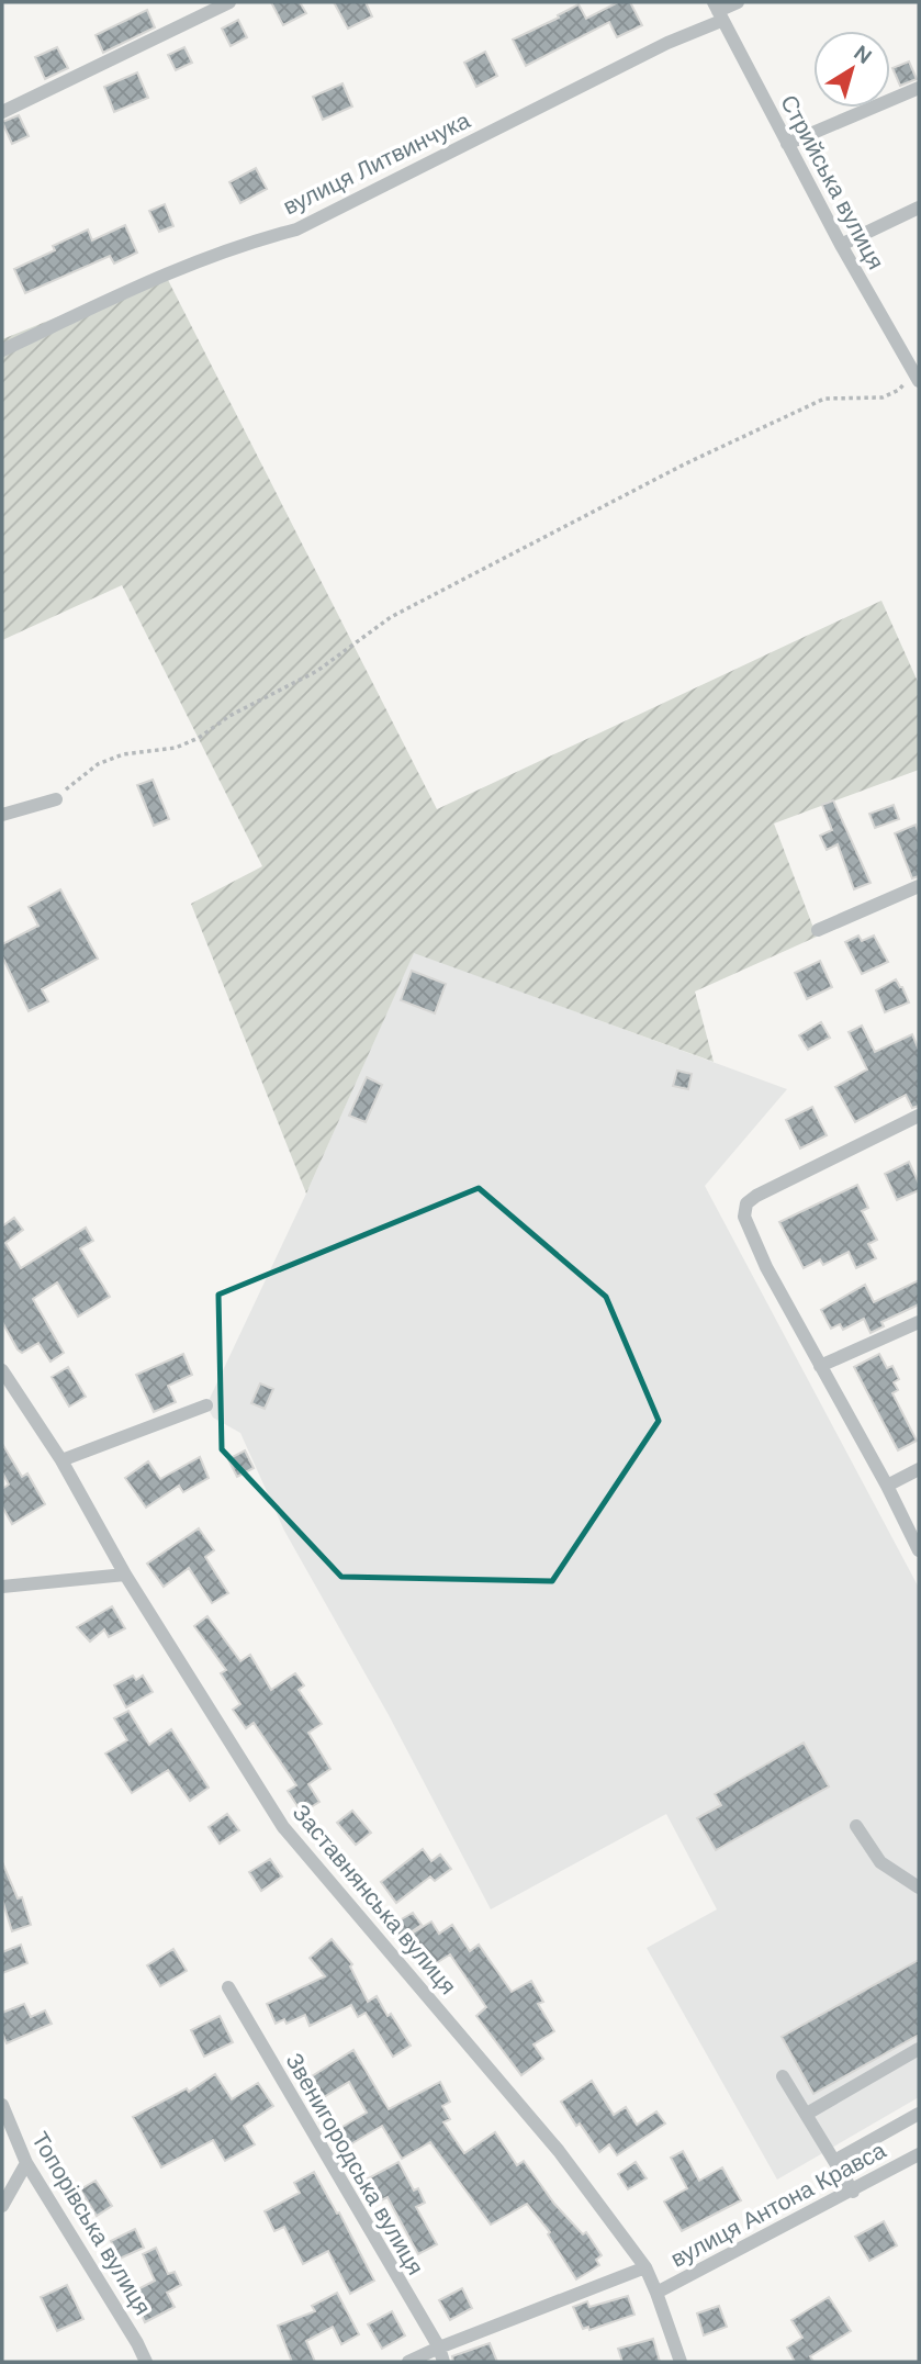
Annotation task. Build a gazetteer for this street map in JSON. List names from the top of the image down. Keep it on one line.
{"streets":{"street":["вулиця Литвинчука","Стрийська вулиця","Заставнянська вулиця","Звенигородська вулиця","вулиця Антона Кравса","Топорівська вулиця"]},"crossings":[["вулиця Литвинчука","Стрийська вулиця"],["Заставнянська вулиця","вулиця Антона Кравса"]],"north":"top right"}
